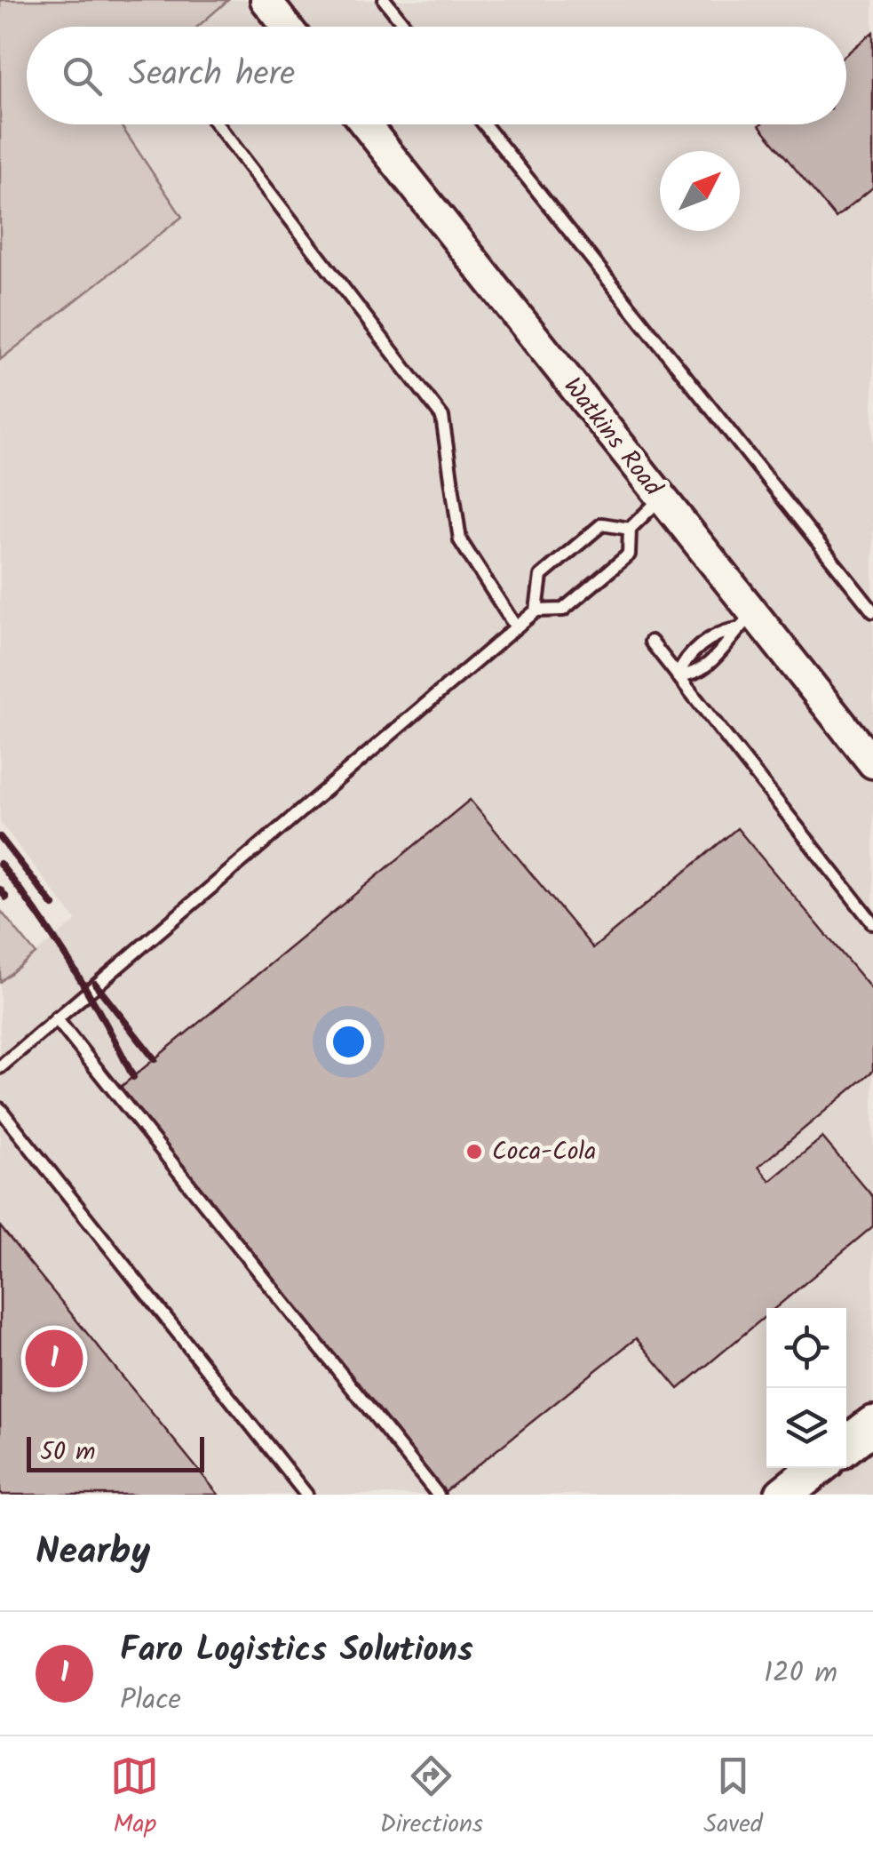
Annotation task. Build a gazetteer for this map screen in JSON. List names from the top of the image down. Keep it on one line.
{"streets":{"street":["Watkins Road"]},"places":["Coca-Cola"],"scale_bar":"50 m","north":"top right","page":{"search":"Search here","pins":"1","scale":"50 m","heading":"Nearby","list":[{"mark":"1","name":"Faro Logistics Solutions","note":"Place","value":"120 m"}],"nav":["Map","Directions","Saved"]}}
